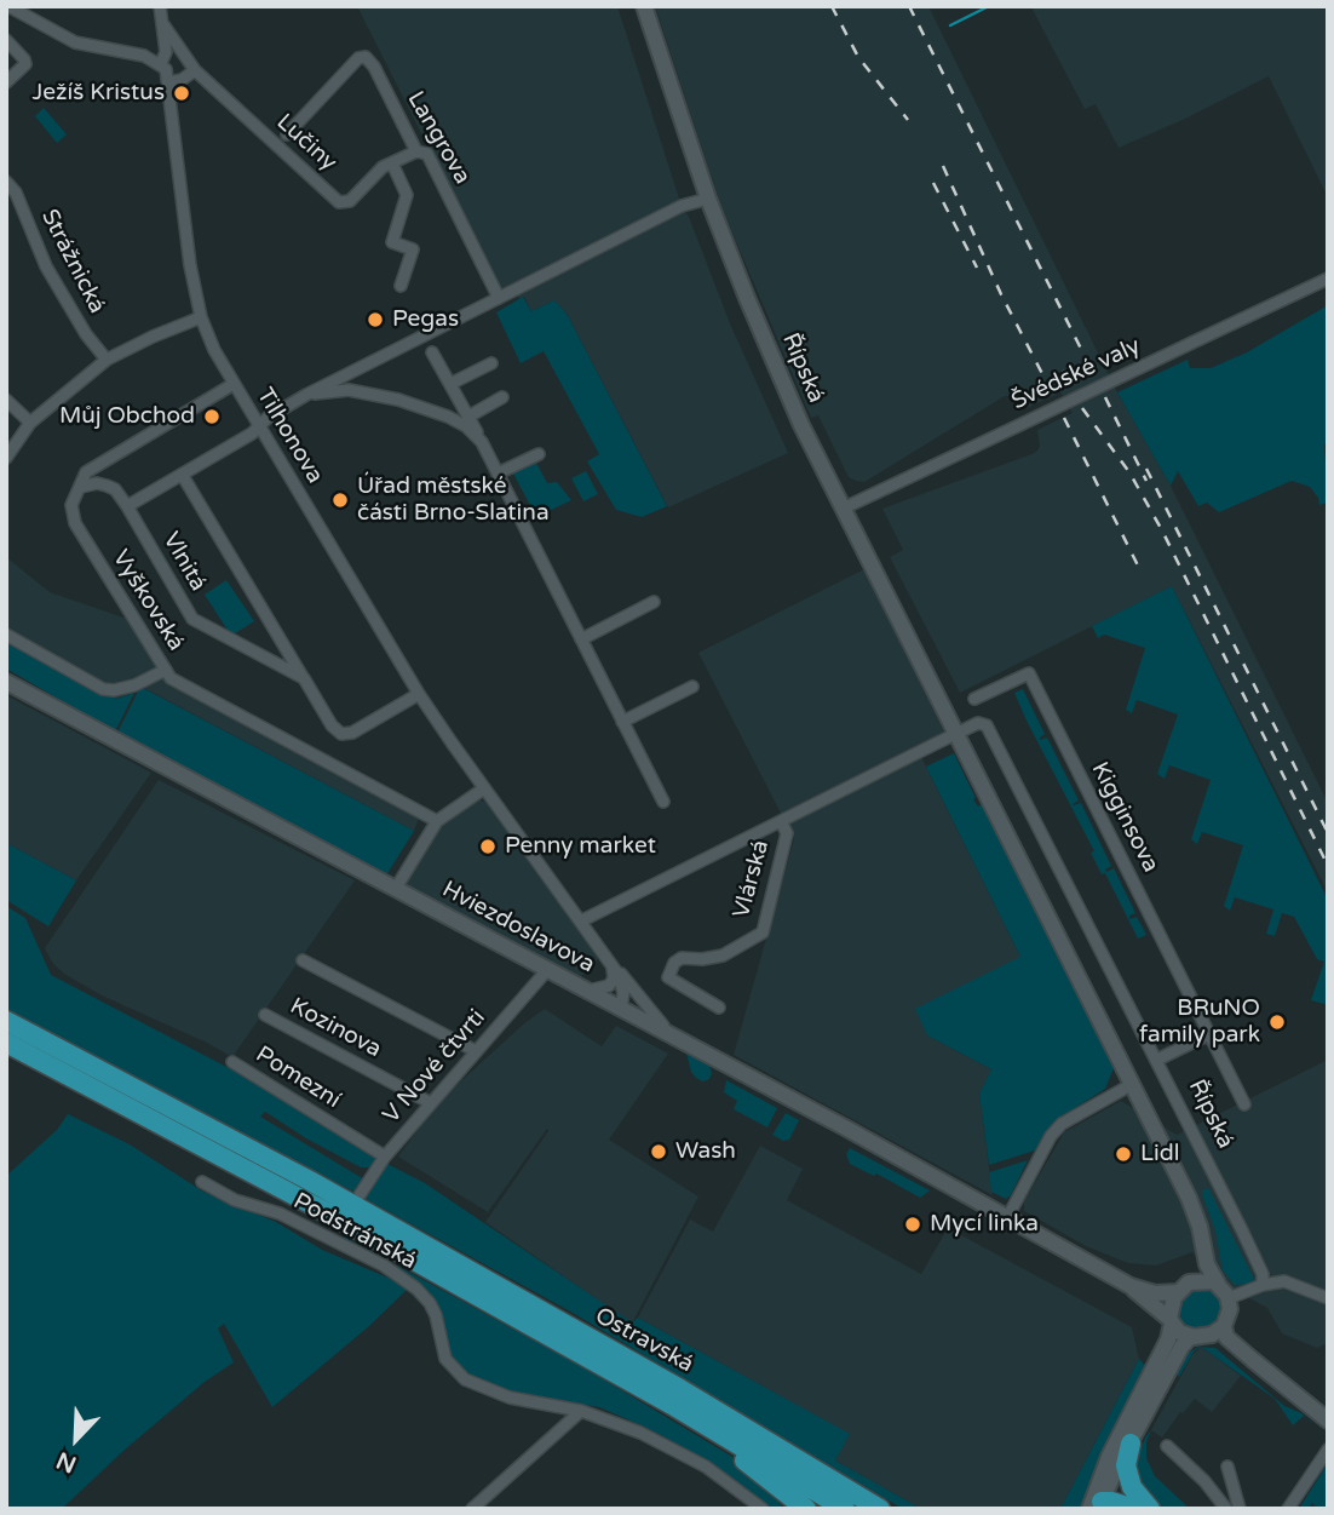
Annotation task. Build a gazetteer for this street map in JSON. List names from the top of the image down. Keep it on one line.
{"streets":{"highway":["Ostravská"],"main road":["Řípská","Hviezdoslavova"],"street":["Langrova","Lučiny","Strážnická","Švédské valy","Tilhonova","Vlnitá","Vyškovská","Kigginsova","Vlárská","Kozinova","V Nové čtvrti","Pomezní","Podstránská"]},"crossings":[["Langrova","Lučiny"],["Lučiny","Tilhonova"],["Řípská","Švédské valy"],["Řípská","Vlárská"],["Řípská","Hviezdoslavova"],["Tilhonova","Vlnitá"],["Tilhonova","Vlárská"],["Tilhonova","Hviezdoslavova"],["Vlnitá","Vyškovská"],["Hviezdoslavova","V Nové čtvrti"],["Kozinova","V Nové čtvrti"],["V Nové čtvrti","Pomezní"]],"places":["Ježíš Kristus","Pegas","Můj Obchod","Úřad městské části Brno-Slatina","Penny market","BRuNO family park","Wash","Lidl","Mycí linka"],"north":"bottom left"}
